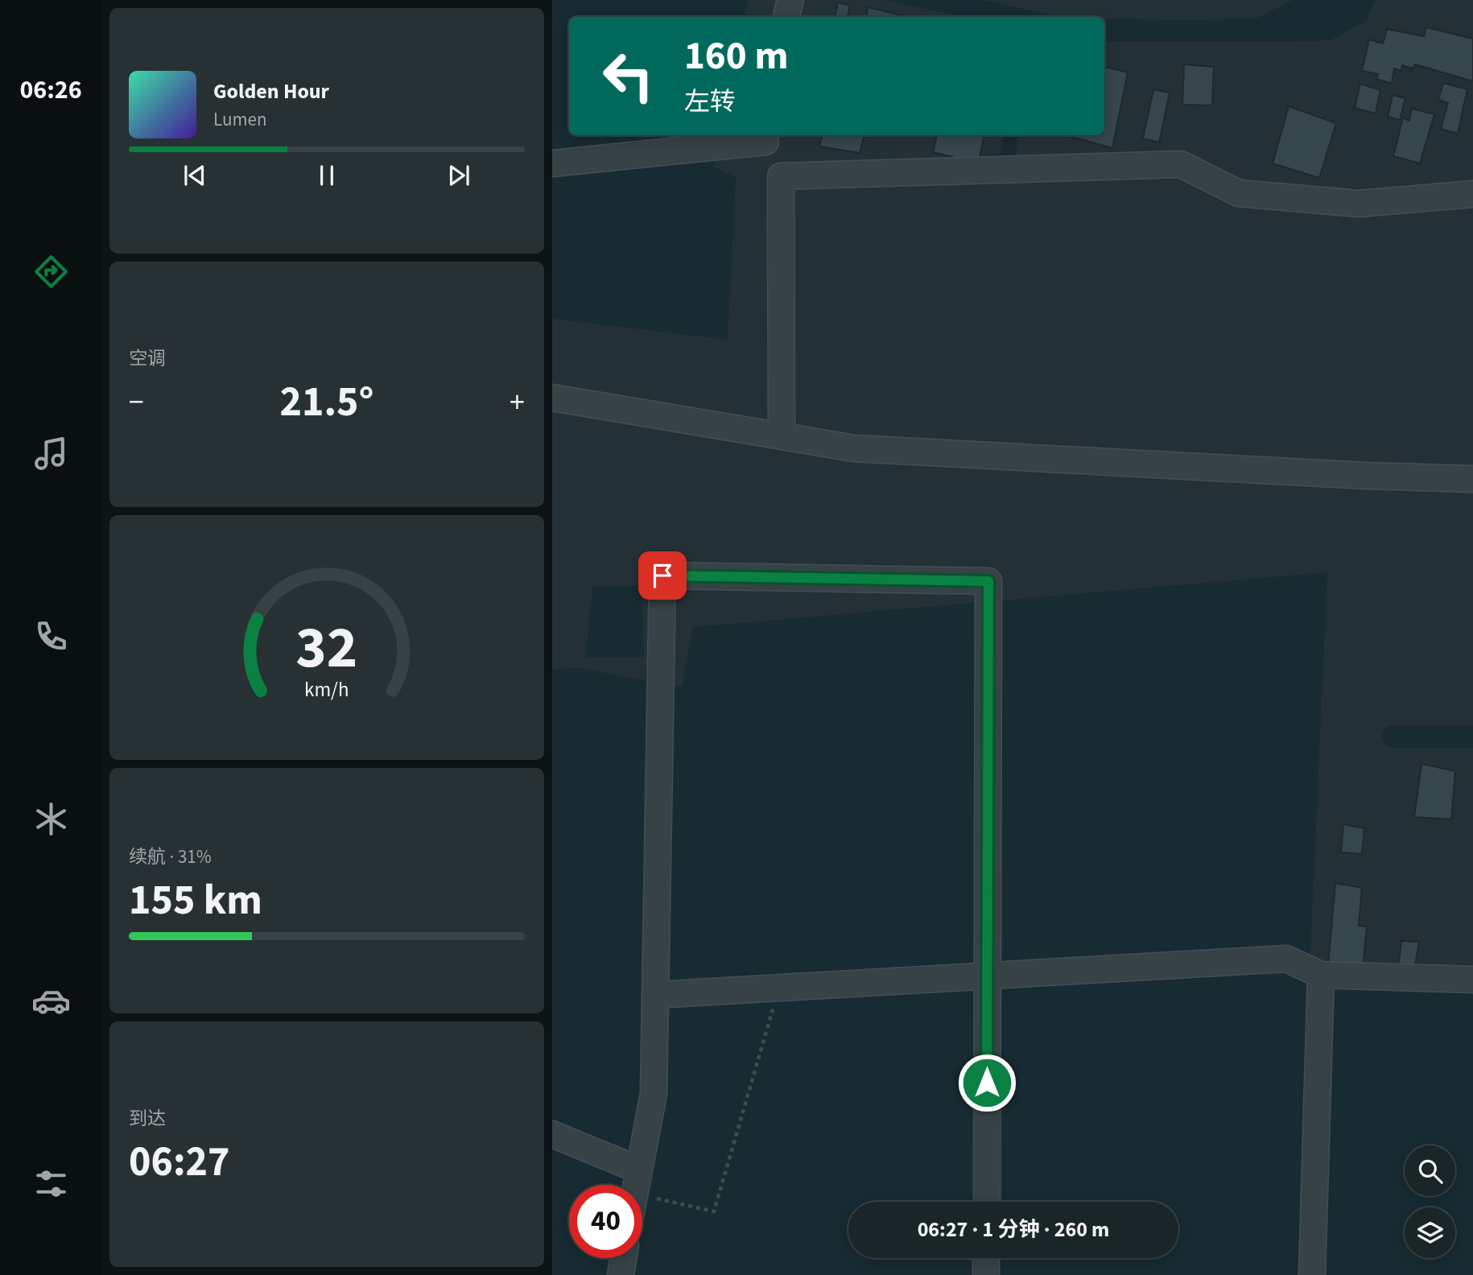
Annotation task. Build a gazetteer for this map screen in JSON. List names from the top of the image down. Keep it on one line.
{"page":{"tabs":"06:26","turn":["160 m","左转"],"song":["Golden Hour","Lumen"],"tile":["空调",["续航 · 31%","155 km"],["到达","06:27"]],"heat":["−","21.5°","+"],"limit":"40","trip":"06:27 · 1 分钟 · 260 m","gauge":["32","km/h"]}}
